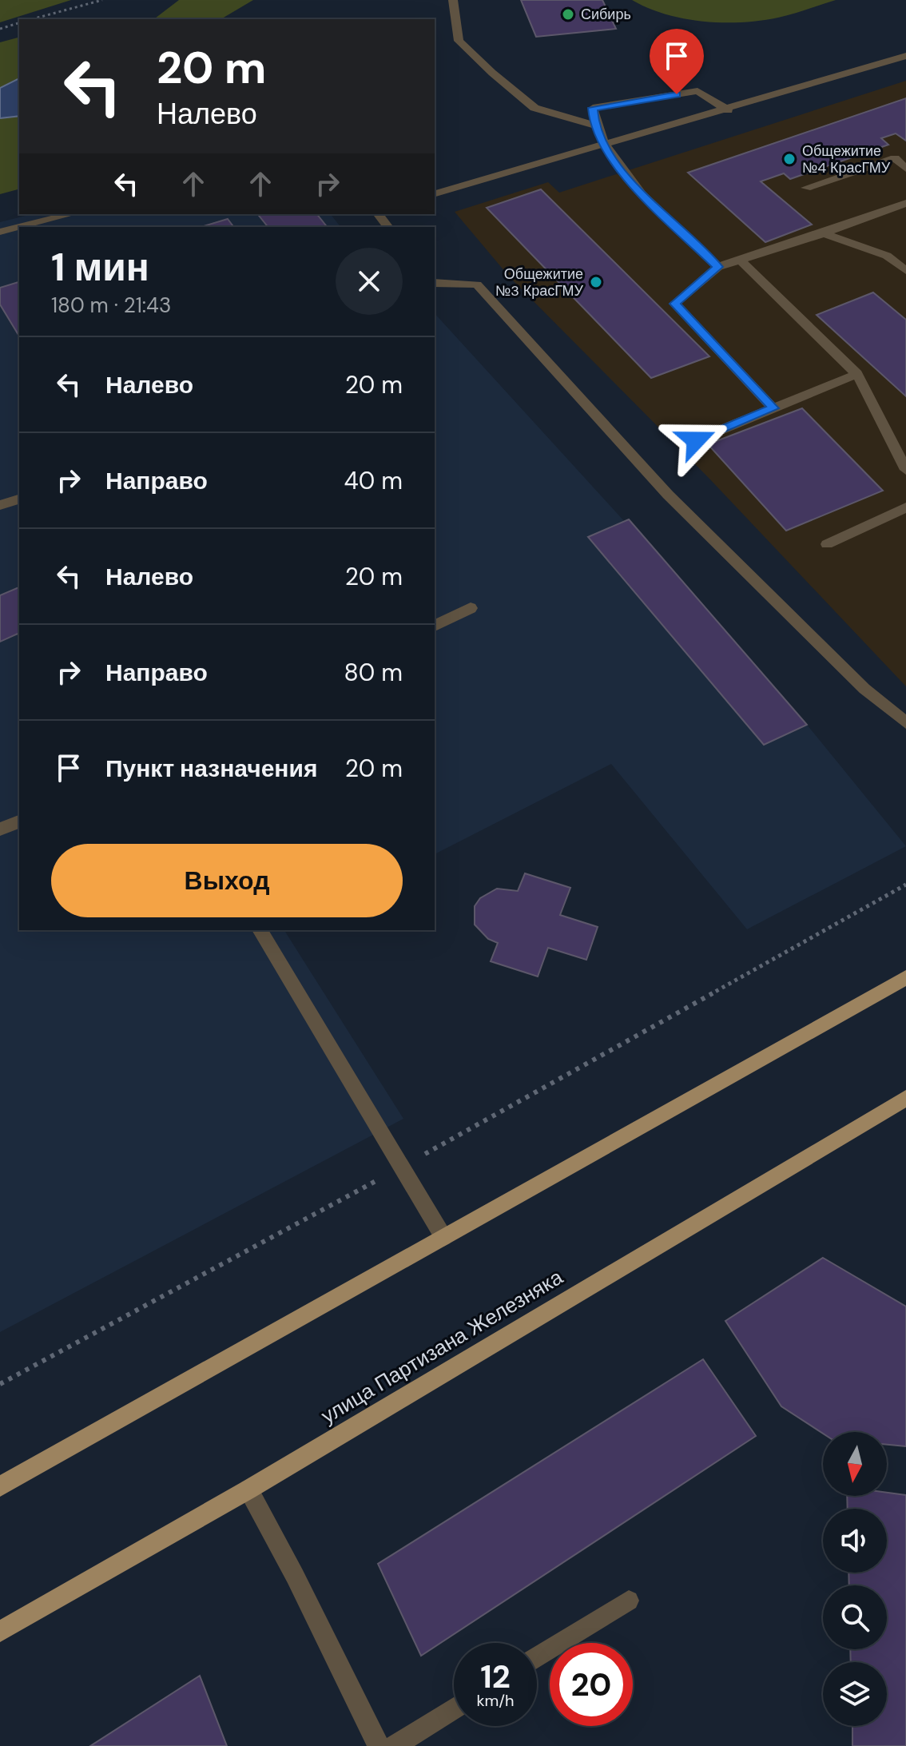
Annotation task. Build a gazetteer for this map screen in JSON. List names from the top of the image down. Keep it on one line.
{"streets":{"main road":["улица Партизана Железняка"]},"places":["Сибирь","Общежитие №4 КрасГМУ","Общежитие №3 КрасГМУ"],"north":"bottom","page":{"turn":["20 m","Налево"],"heading":["1 мин","180 m · 21:43"],"list":[{"name":"Налево","value":"20 m"},{"name":"Направо","value":"40 m"},{"name":"Налево","value":"20 m"},{"name":"Направо","value":"80 m"},{"name":"Пункт назначения","value":"20 m"}],"buttons":"Выход","speed":"12 km/h","limit":"20"}}
